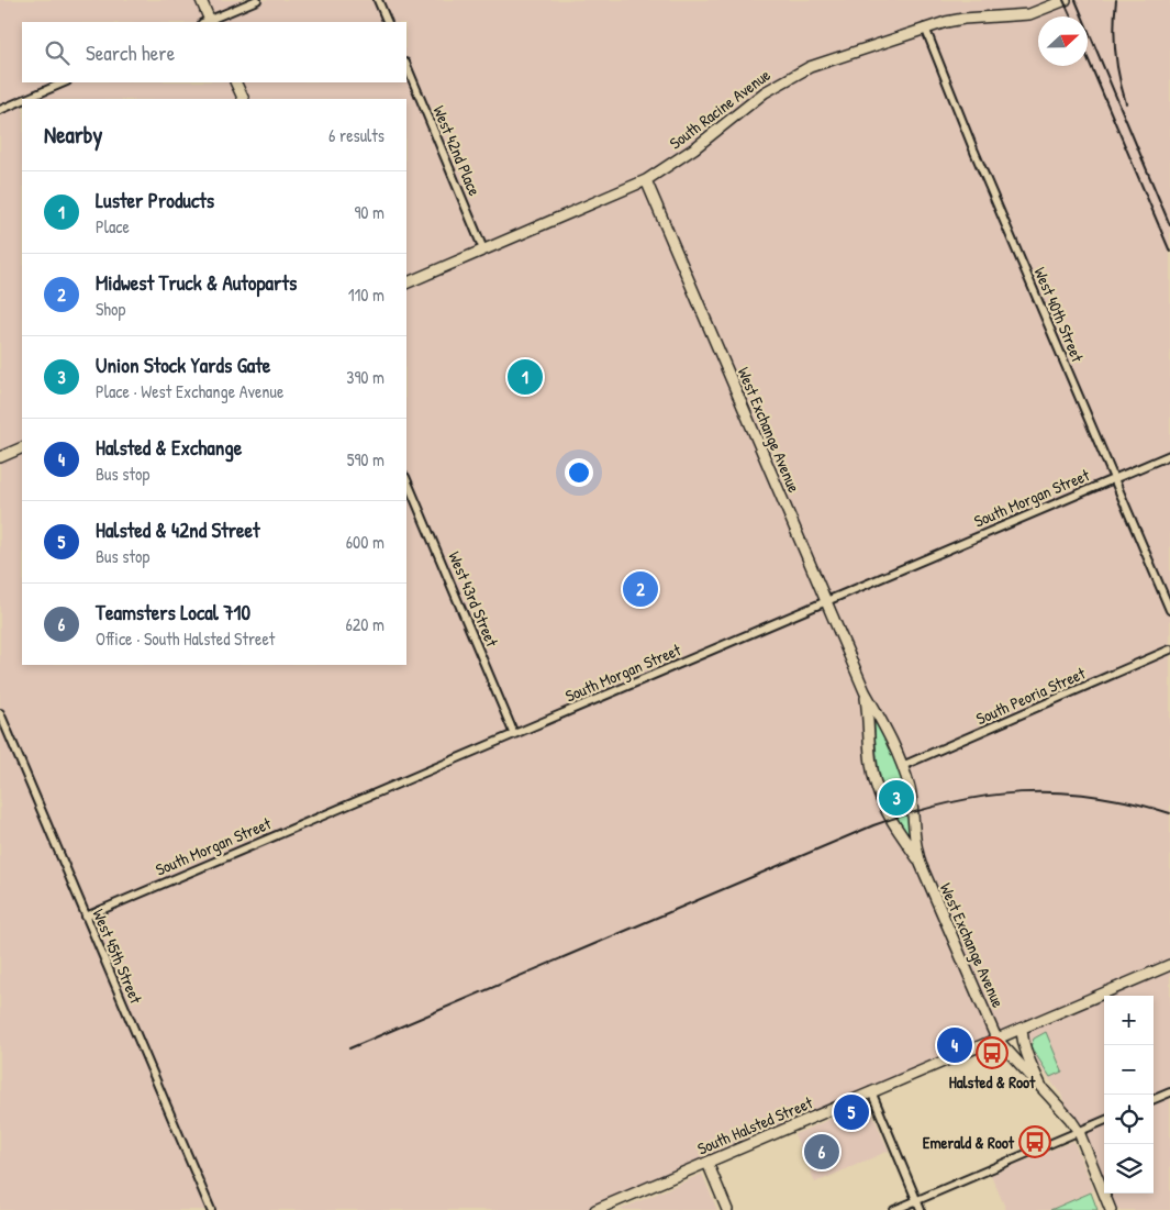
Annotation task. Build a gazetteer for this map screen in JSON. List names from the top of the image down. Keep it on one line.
{"streets":{"street":["South Racine Avenue","West 42nd Place","West 40th Street","West Exchange Avenue","South Morgan Street","West 43rd Street","South Peoria Street","West 45th Street","South Halsted Street"]},"crossings":[["South Racine Avenue","West 42nd Place"],["South Racine Avenue","West 40th Street"],["South Racine Avenue","West Exchange Avenue"],["West 40th Street","South Morgan Street"],["West Exchange Avenue","South Morgan Street"],["West Exchange Avenue","South Peoria Street"],["West Exchange Avenue","South Halsted Street"],["South Morgan Street","West 43rd Street"],["South Morgan Street","West 45th Street"]],"places":{"bus stop":["Halsted & Root","Emerald & Root"]},"north":"right","page":{"search":"Search here","heading":["Nearby","6 results"],"list":[{"mark":"1","name":"Luster Products","note":"Place","value":"90 m"},{"mark":"2","name":"Midwest Truck & Autoparts","note":"Shop","value":"110 m"},{"mark":"3","name":"Union Stock Yards Gate","note":"Place · West Exchange Avenue","value":"390 m"},{"mark":"4","name":"Halsted & Exchange","note":"Bus stop","value":"590 m"},{"mark":"5","name":"Halsted & 42nd Street","note":"Bus stop","value":"600 m"},{"mark":"6","name":"Teamsters Local 710","note":"Office · South Halsted Street","value":"620 m"}],"pins":["1","2","3","4","5","6"],"map_buttons":["+","−"]}}
